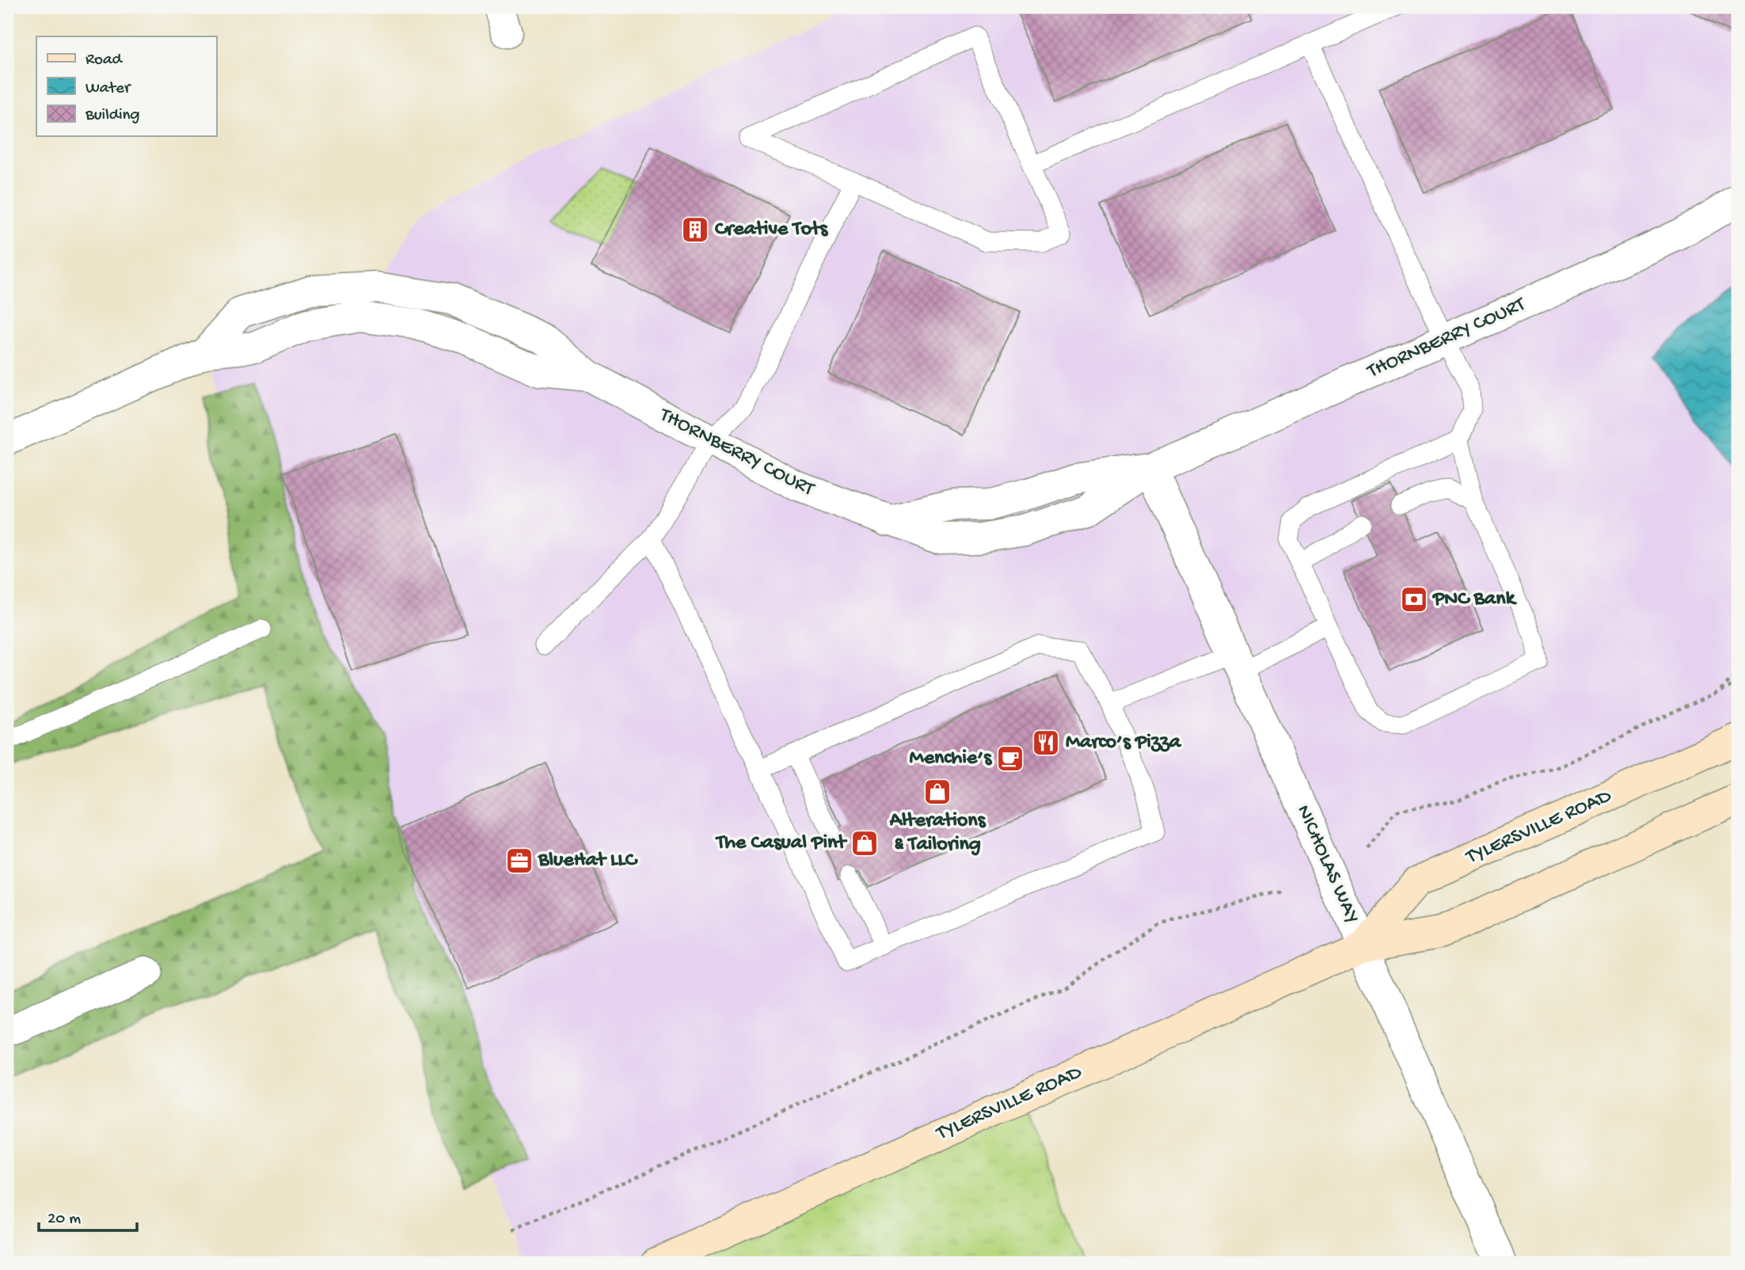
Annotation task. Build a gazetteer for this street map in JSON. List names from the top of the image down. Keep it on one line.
{"streets":{"main road":["TYLERSVILLE ROAD"],"street":["THORNBERRY COURT","NICHOLAS WAY"]},"crossings":[["THORNBERRY COURT","NICHOLAS WAY"],["TYLERSVILLE ROAD","NICHOLAS WAY"]],"places":{"building":["Creative Tots"],"bank":["PNC Bank"],"restaurant":["Marco’s Pizza"],"cafe":["Menchie’s"],"shop":["Alterations & Tailoring","The Casual Pint"],"office":["BlueHat LLC"]},"legend":["Road","Water","Building"],"scale_bar":"20 m"}
